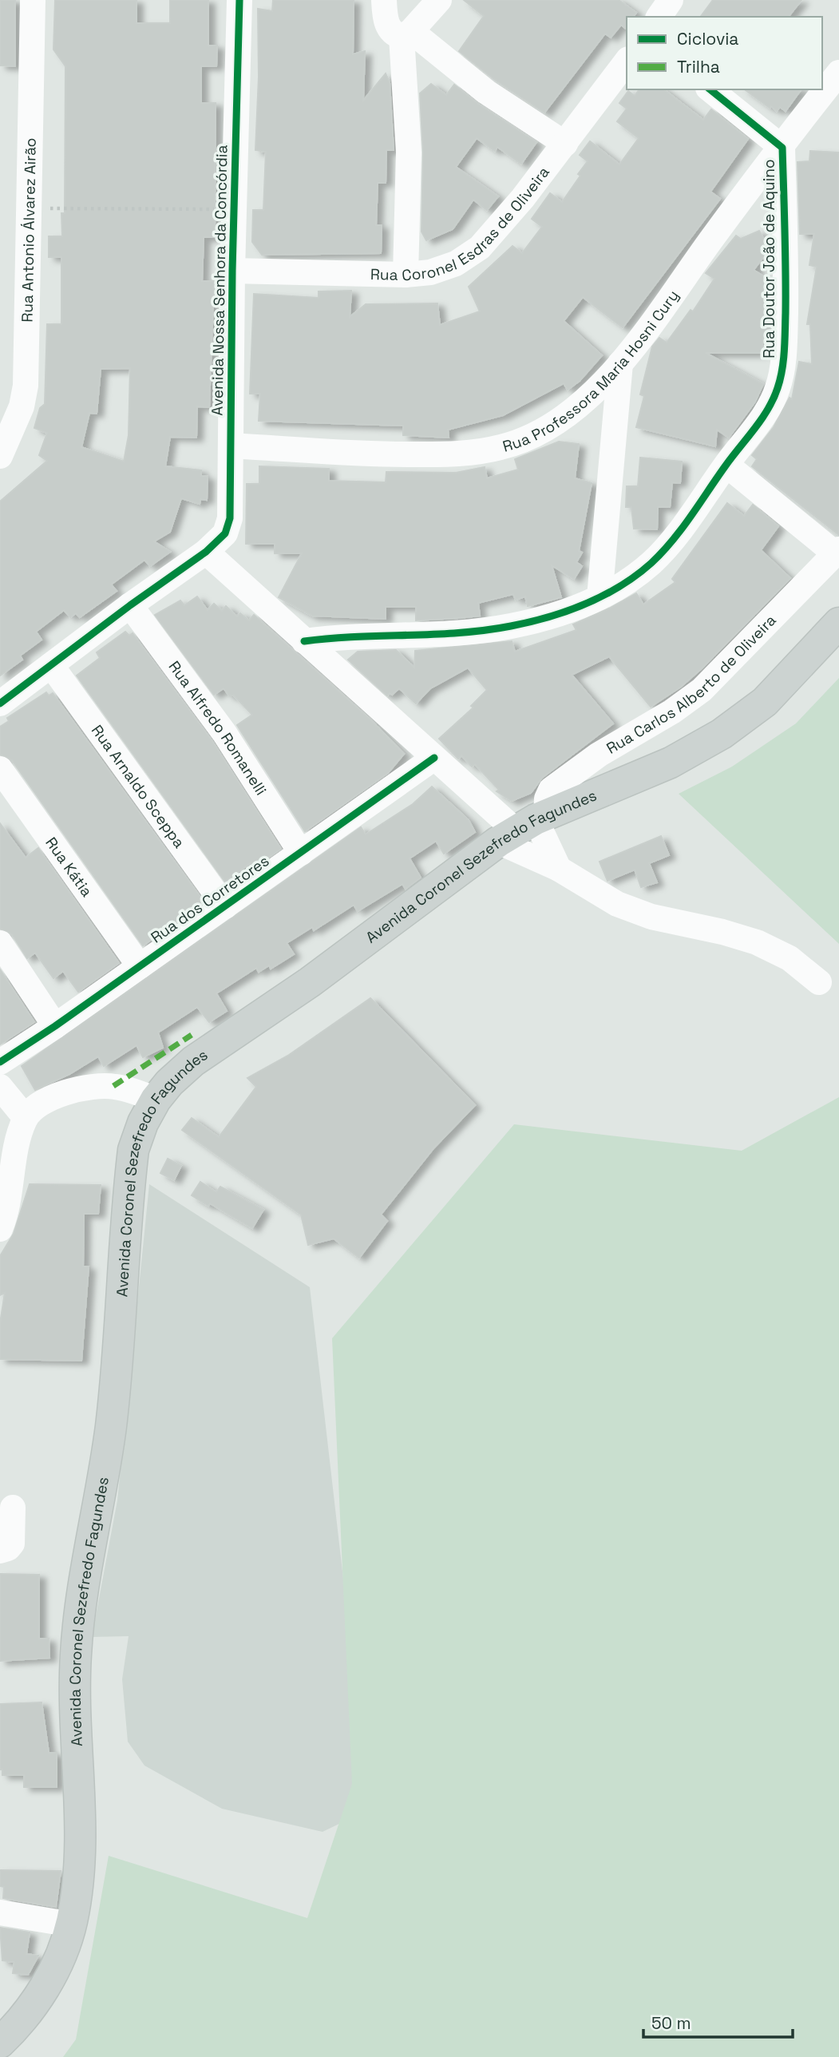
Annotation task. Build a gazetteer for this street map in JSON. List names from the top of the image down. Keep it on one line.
{"streets":{"main road":["Avenida Coronel Sezefredo Fagundes"],"street":["Rua Coronel Esdras de Oliveira","Rua Antonio Álvarez Airão","Rua Doutor João de Aquino","Avenida Nossa Senhora da Concórdia","Rua Professora Maria Hosni Cury","Rua Carlos Alberto de Oliveira","Rua Alfredo Romanelli","Rua Arnaldo Sceppa","Rua Kátia","Rua dos Corretores"]},"crossings":[["Rua Coronel Esdras de Oliveira","Avenida Nossa Senhora da Concórdia"],["Rua Doutor João de Aquino","Rua Professora Maria Hosni Cury"],["Avenida Nossa Senhora da Concórdia","Rua Professora Maria Hosni Cury"],["Avenida Nossa Senhora da Concórdia","Rua Alfredo Romanelli"],["Avenida Nossa Senhora da Concórdia","Rua Arnaldo Sceppa"],["Rua Carlos Alberto de Oliveira","Avenida Coronel Sezefredo Fagundes"],["Rua Alfredo Romanelli","Rua dos Corretores"],["Rua Arnaldo Sceppa","Rua dos Corretores"],["Rua Kátia","Rua dos Corretores"]],"legend":["Ciclovia","Trilha"],"scale_bar":"50 m"}
